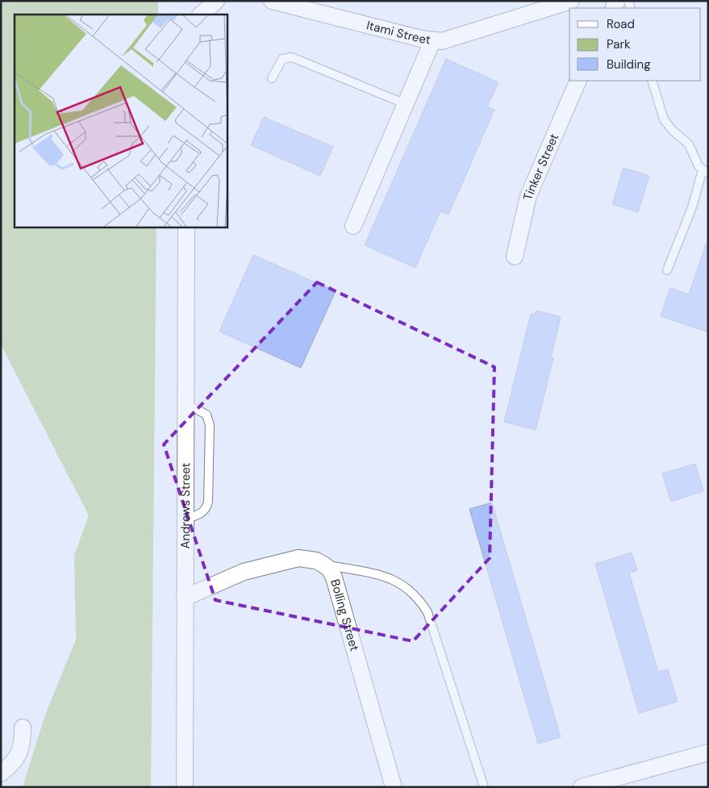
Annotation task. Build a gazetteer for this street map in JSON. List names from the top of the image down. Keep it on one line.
{"streets":{"street":["Itami Street","Tinker Street","Andrews Street","Bolling Street"]},"crossings":[["Andrews Street","Bolling Street"]],"legend":["Road","Park","Building"]}
